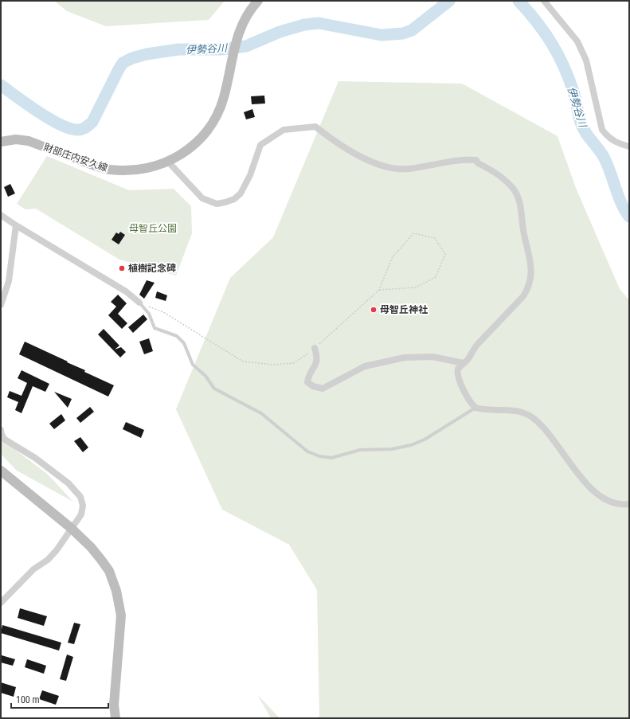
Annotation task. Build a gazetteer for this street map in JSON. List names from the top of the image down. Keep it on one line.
{"streets":{"main road":["財部庄内安久線"]},"water":["伊勢谷川"],"parks":["母智丘公園"],"places":["植樹記念碑","母智丘神社"],"scale_bar":"100 m"}
